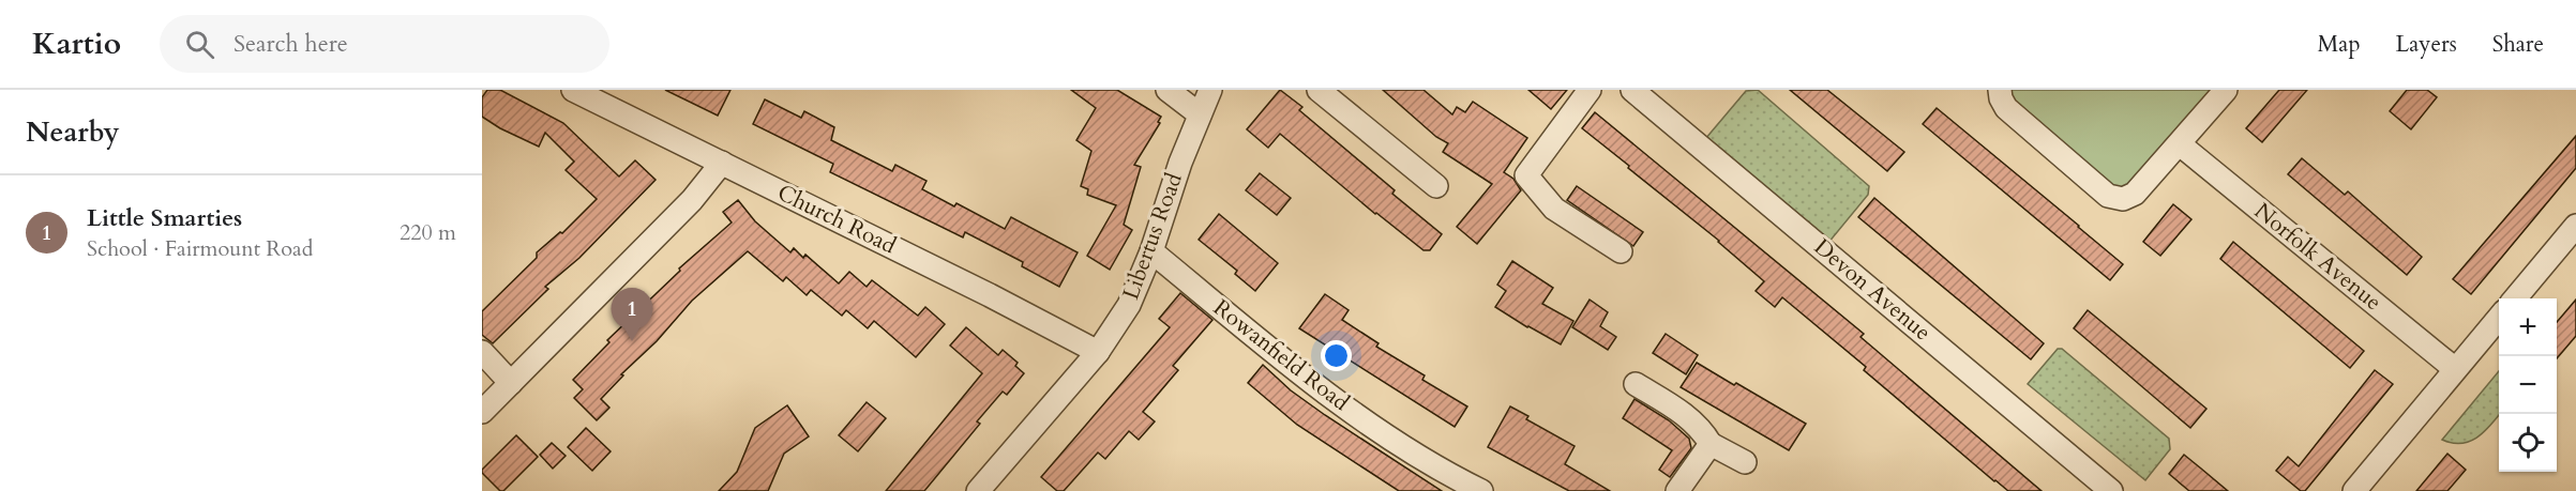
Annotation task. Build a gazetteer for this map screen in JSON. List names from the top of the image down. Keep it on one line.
{"streets":{"street":["Church Road","Libertus Road","Norfolk Avenue","Devon Avenue","Rowanfield Road"]},"crossings":[["Church Road","Libertus Road"],["Libertus Road","Rowanfield Road"]],"page":{"header":"Kartio","search":"Search here","nav":["Map","Layers","Share"],"heading":"Nearby","list":[{"mark":"1","name":"Little Smarties","note":"School · Fairmount Road","value":"220 m"}],"pins":"1","map_buttons":["+","−"]}}
